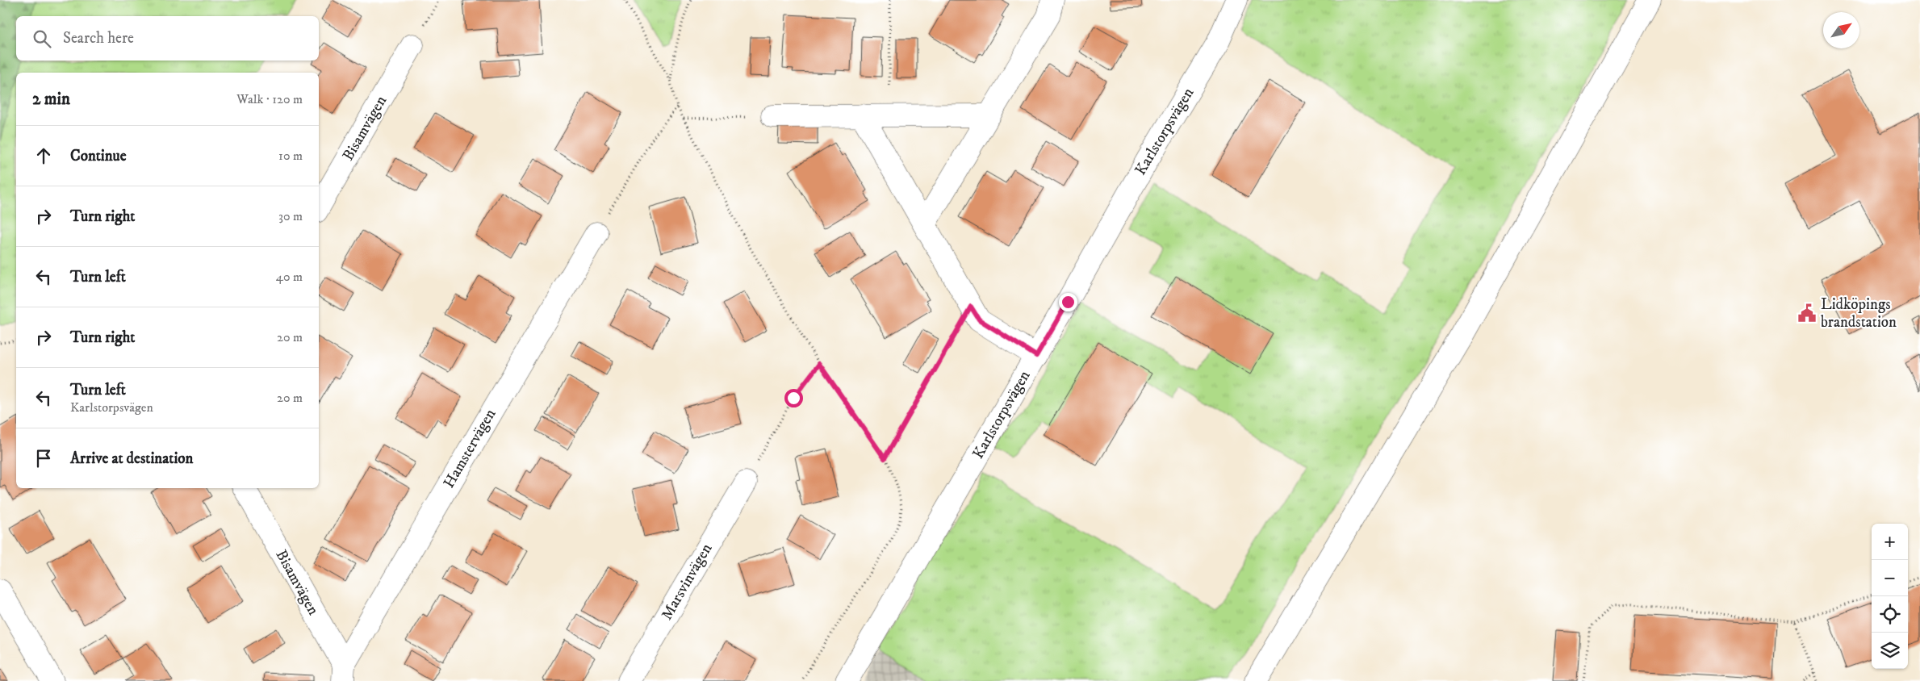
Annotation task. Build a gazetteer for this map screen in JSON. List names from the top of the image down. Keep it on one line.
{"streets":{"street":["Bisamvägen","Karlstorpsvägen","Hamstervägen","Marsvinvägen"]},"crossings":[["Bisamvägen","Hamstervägen"]],"places":{"public building":["Lidköpings brandstation"]},"north":"top right","page":{"search":"Search here","heading":["2 min","Walk · 120 m"],"list":[["Continue","10 m"],["Turn right","30 m"],["Turn left","40 m"],["Turn right","20 m"],["Turn left","Karlstorpsvägen","20 m"],"Arrive at destination"],"map_buttons":["+","−"]}}
